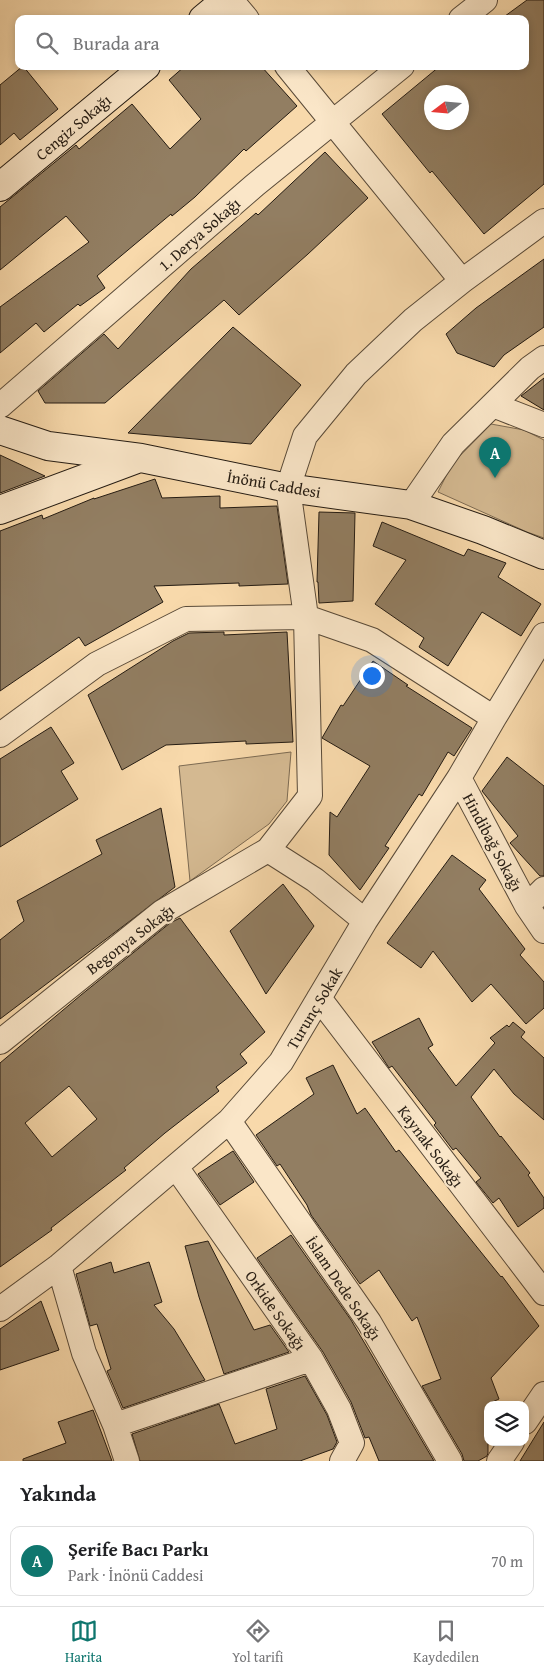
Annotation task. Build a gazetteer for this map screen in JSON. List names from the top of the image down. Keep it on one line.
{"streets":{"street":["Cengiz Sokağı","1. Derya Sokağı","İnönü Caddesi","Hindibağ Sokağı","Begonya Sokağı","Turunç Sokak","Kaynak Sokağı","İslam Dede Sokağı","Orkide Sokağı"]},"crossings":[["Hindibağ Sokağı","Turunç Sokak"],["Turunç Sokak","Kaynak Sokağı"],["Turunç Sokak","İslam Dede Sokağı"],["Turunç Sokak","Orkide Sokağı"]],"north":"left","page":{"search":"Burada ara","pins":"A","heading":"Yakında","list":[{"mark":"A","name":"Şerife Bacı Parkı","note":"Park · İnönü Caddesi","value":"70 m"}],"nav":["Harita","Yol tarifi","Kaydedilen"]}}
